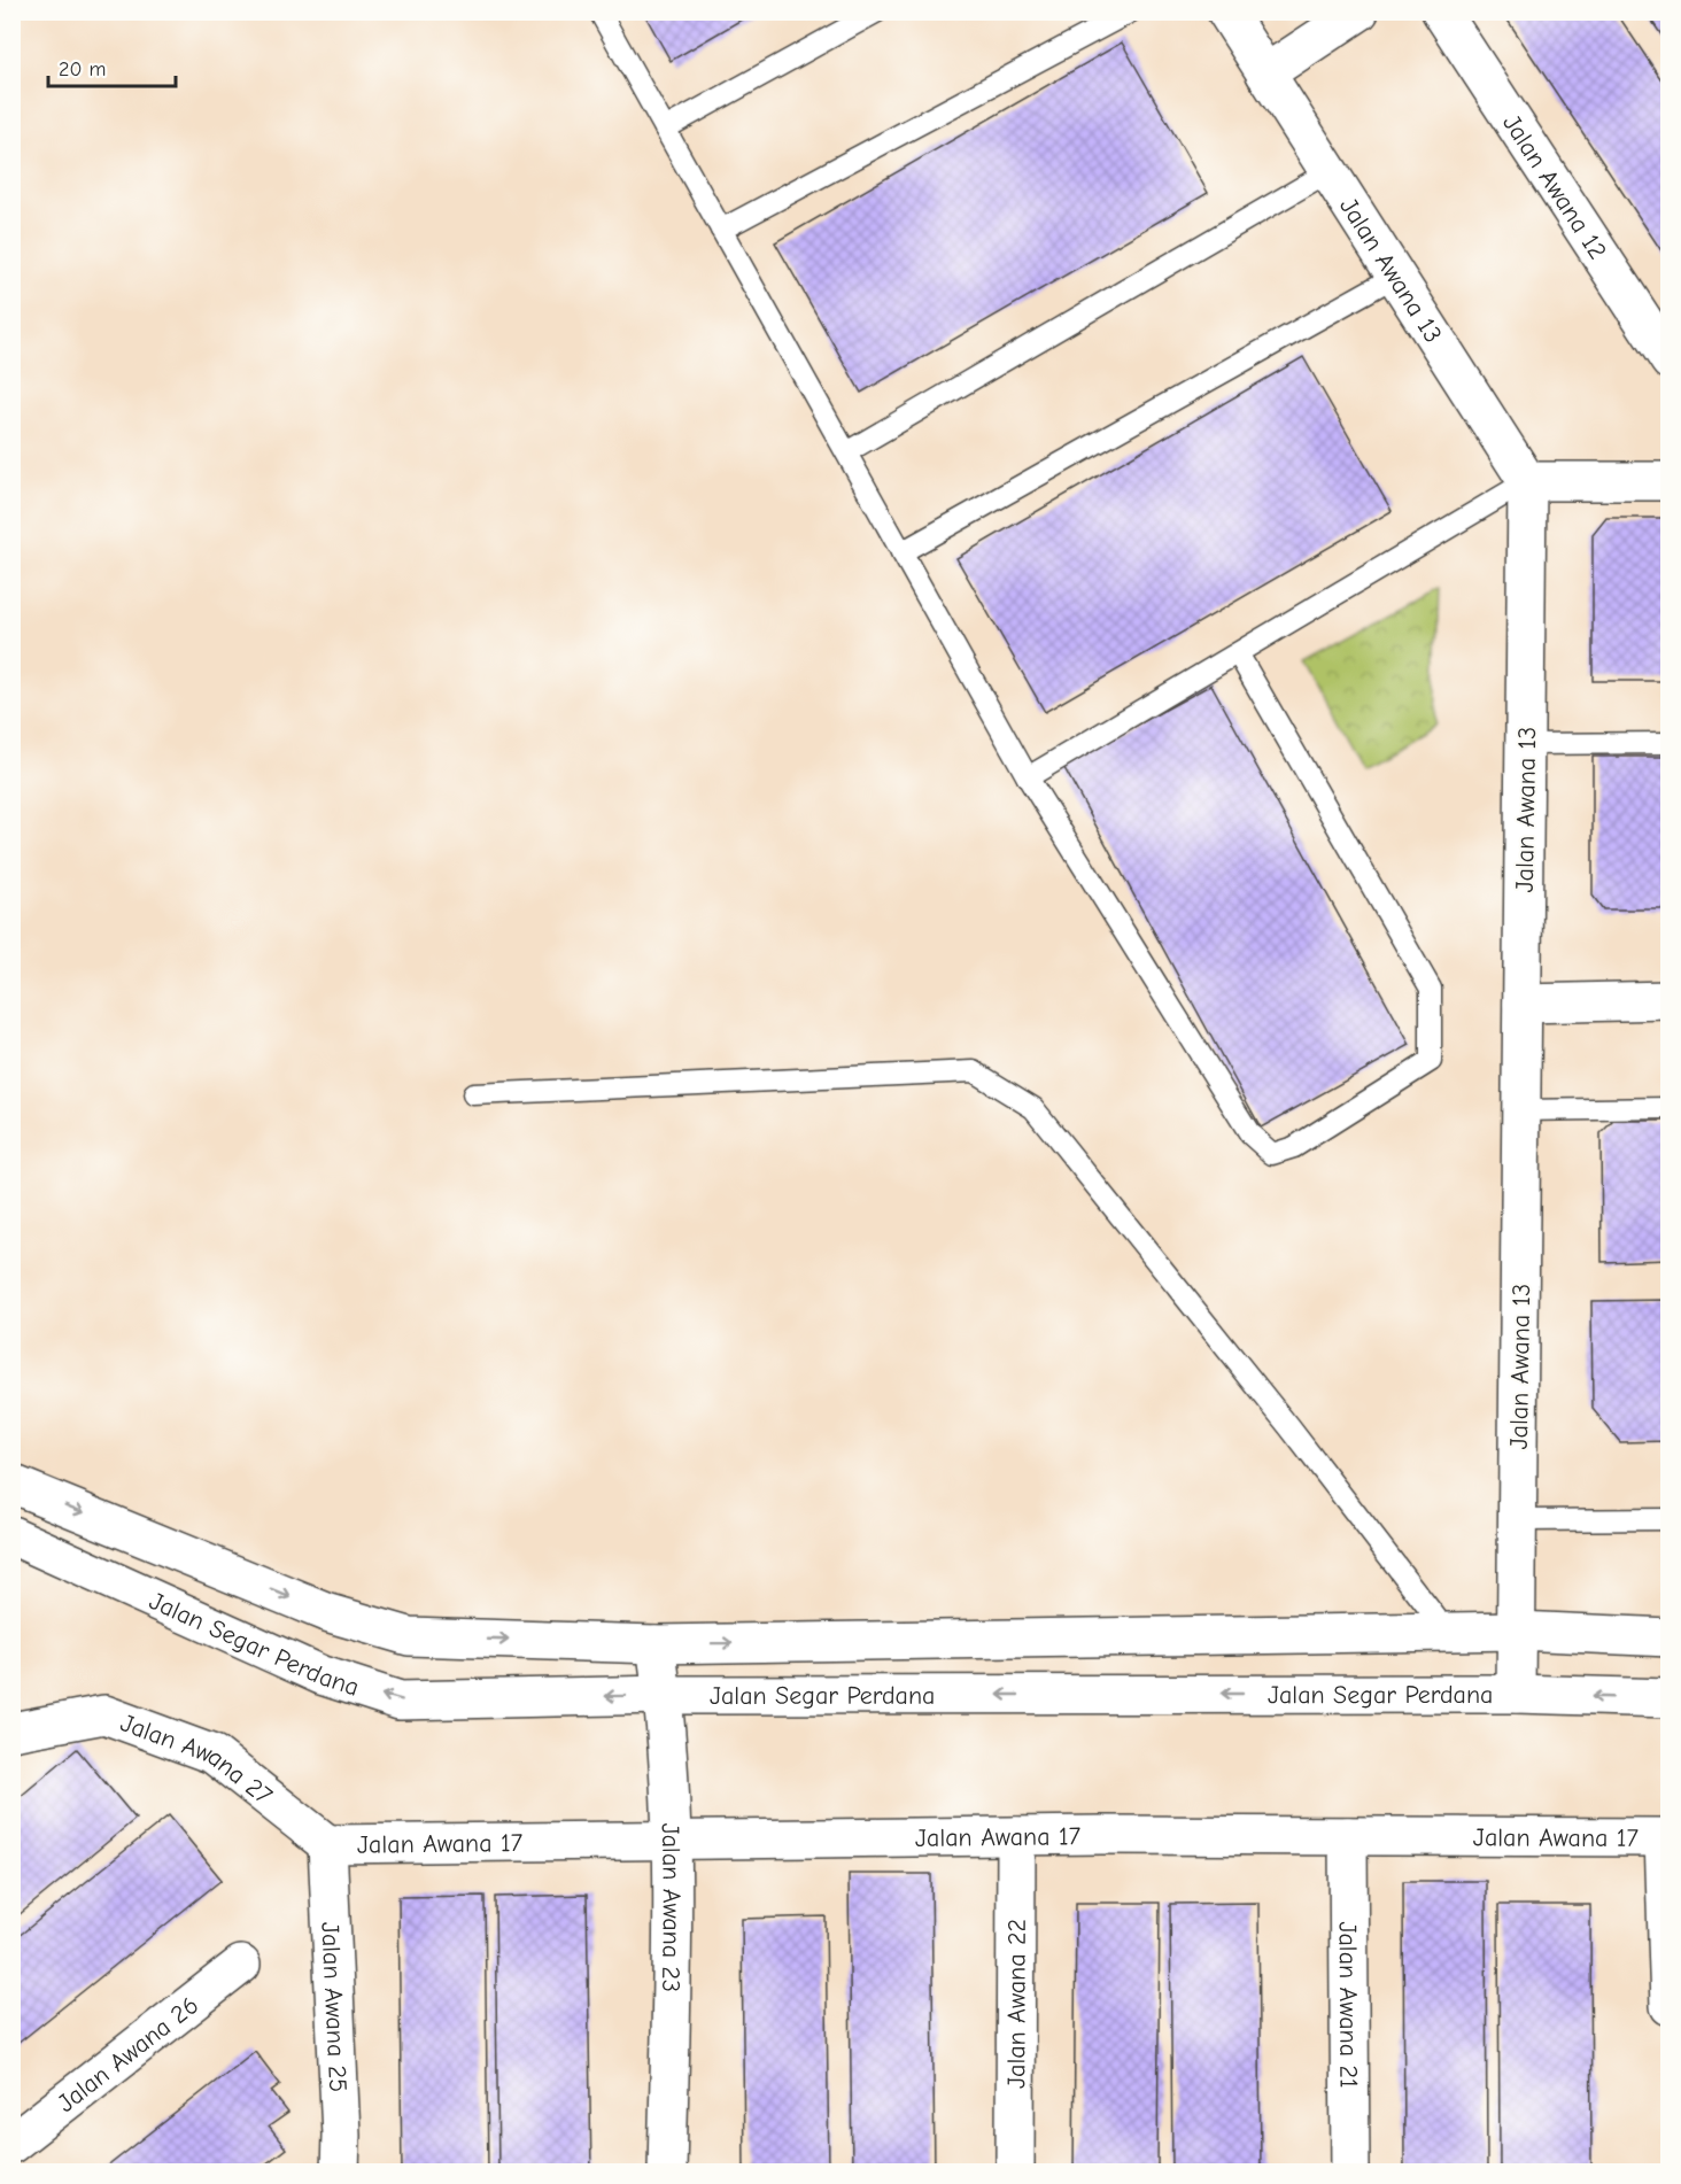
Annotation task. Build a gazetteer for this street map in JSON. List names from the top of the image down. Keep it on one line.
{"streets":{"street":["Jalan Awana 12","Jalan Awana 13","Jalan Segar Perdana","Jalan Awana 27","Jalan Awana 17","Jalan Awana 23","Jalan Awana 22","Jalan Awana 21","Jalan Awana 25","Jalan Awana 26"]},"crossings":[["Jalan Awana 13","Jalan Segar Perdana"],["Jalan Segar Perdana","Jalan Awana 23"],["Jalan Awana 27","Jalan Awana 17"],["Jalan Awana 27","Jalan Awana 25"],["Jalan Awana 17","Jalan Awana 23"],["Jalan Awana 17","Jalan Awana 22"],["Jalan Awana 17","Jalan Awana 21"],["Jalan Awana 17","Jalan Awana 25"]],"scale_bar":"20 m"}
